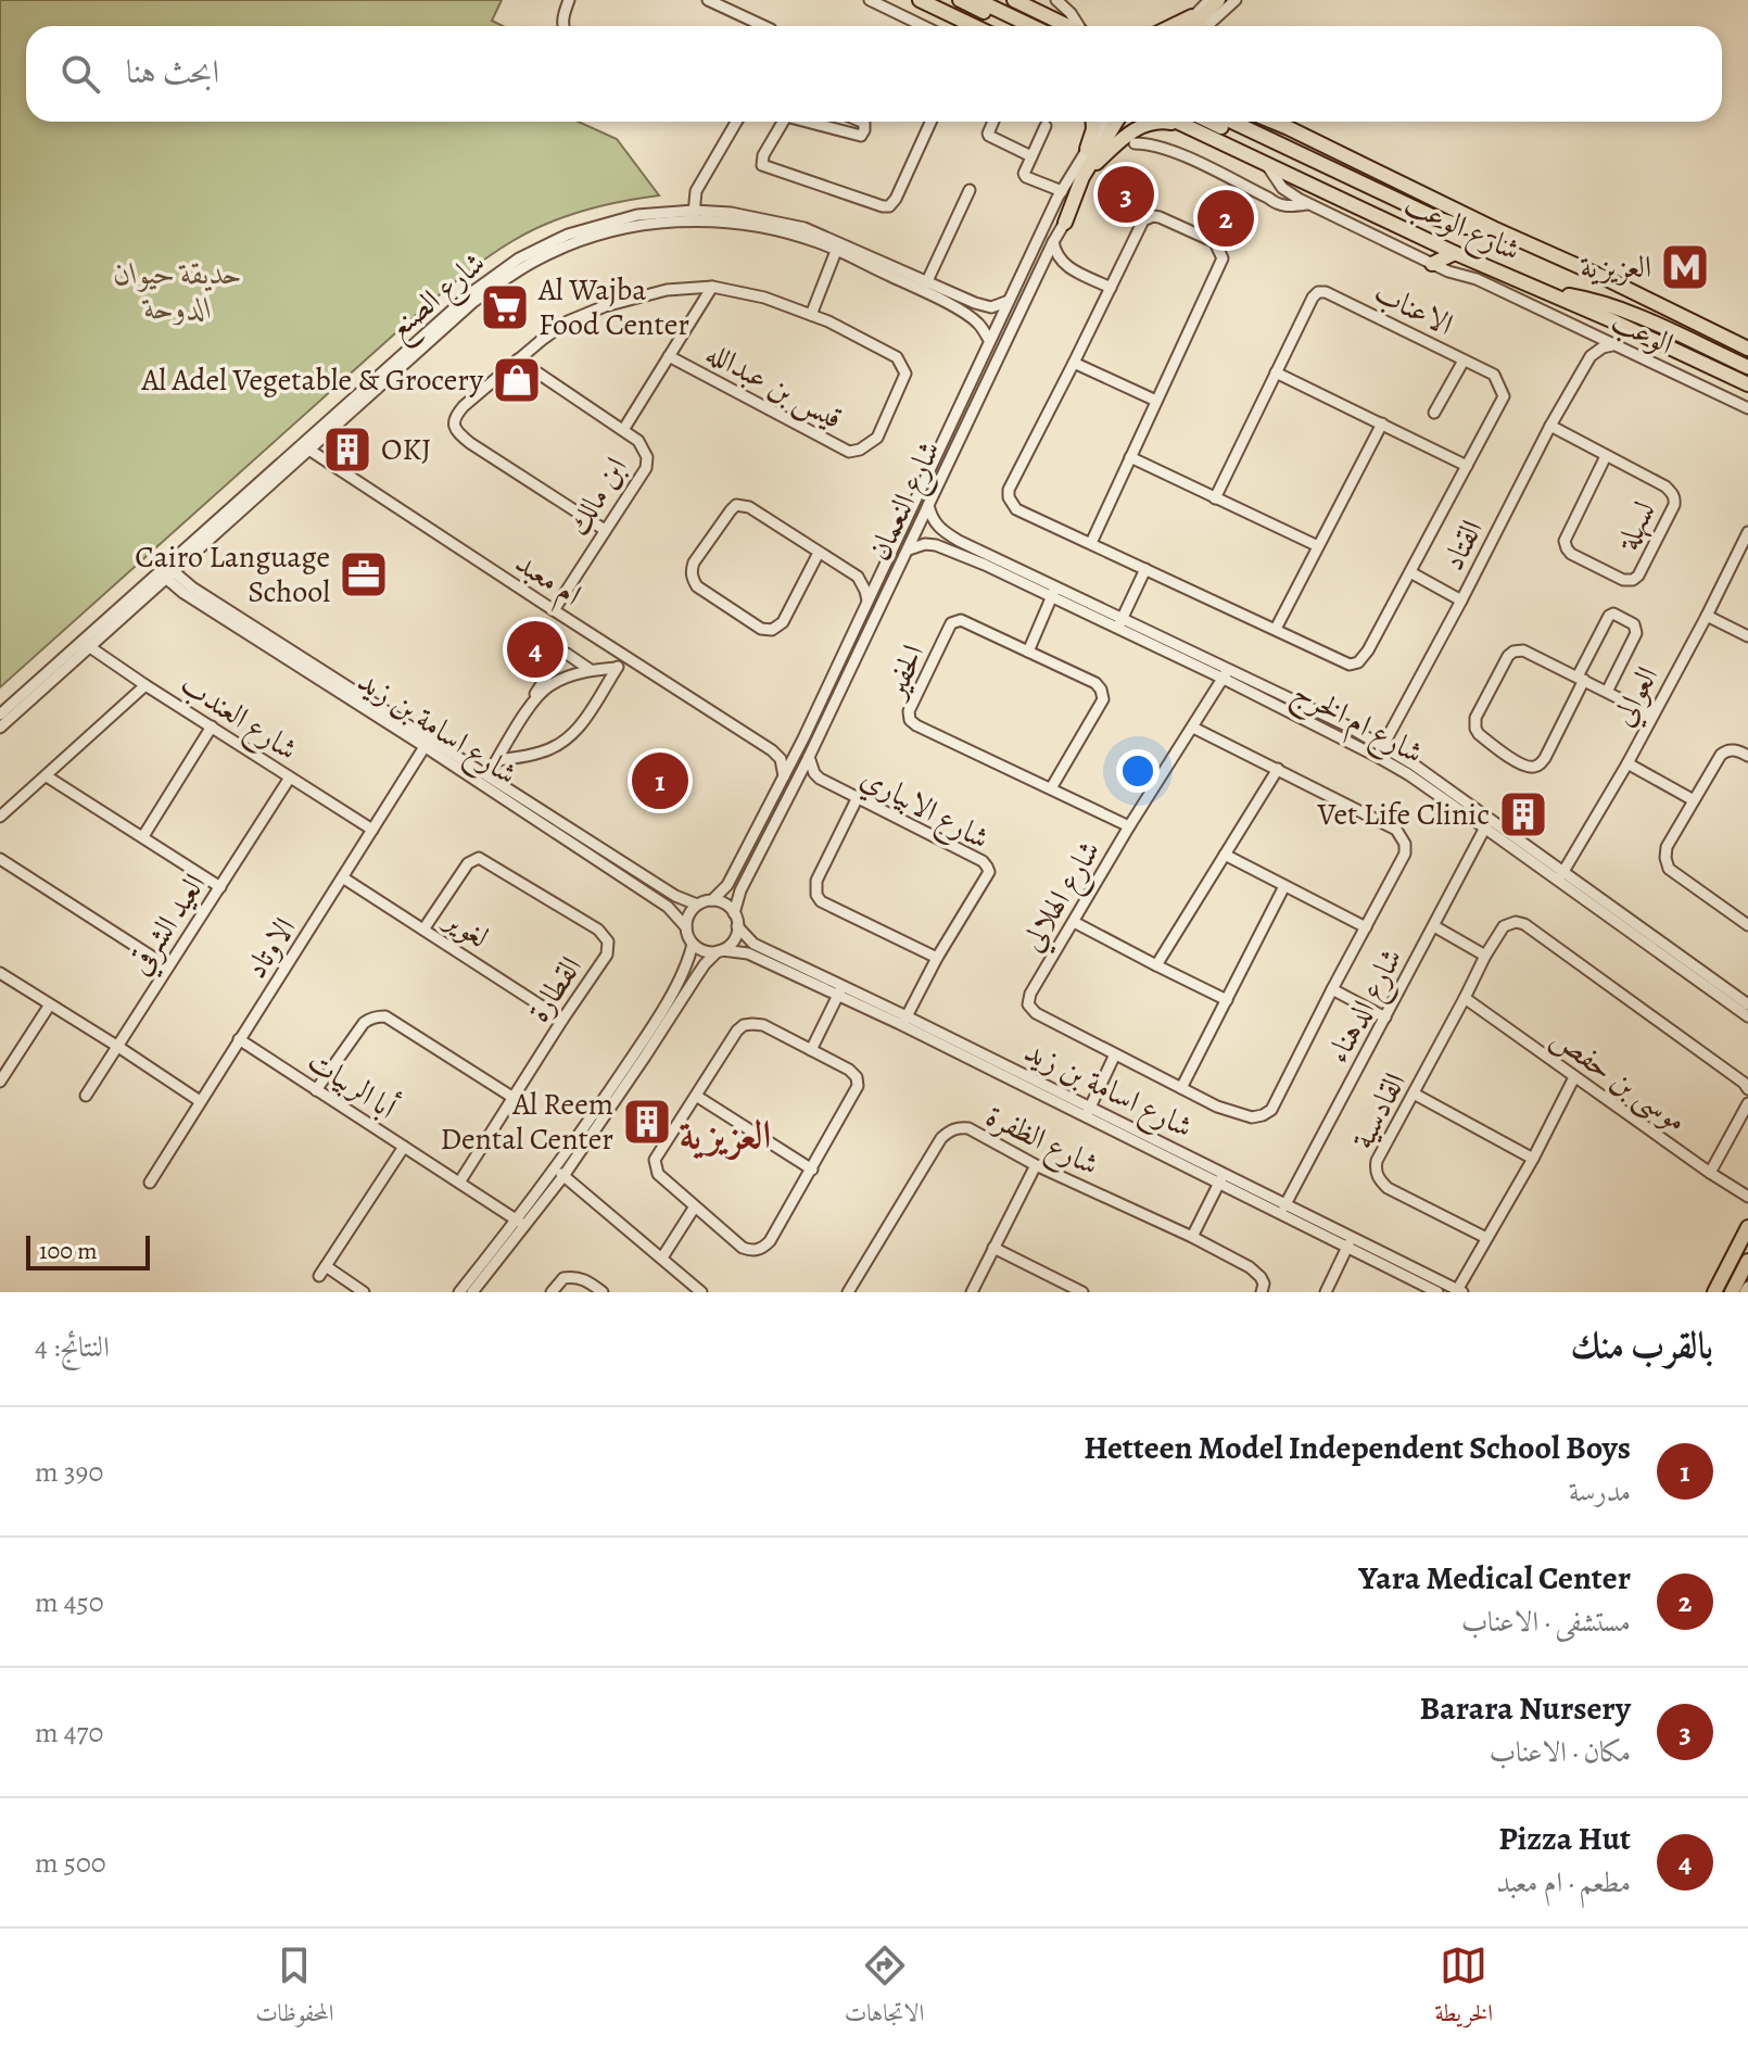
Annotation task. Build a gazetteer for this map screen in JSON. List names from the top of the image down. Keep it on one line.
{"streets":{"main road":["شارع الوعب"],"street":["شارع الصنع","الاعناب","الوعب","قيس بن عبدالله","ابن مالك","شارع النعمان","لسهلة","القتاد","ام معبد","الحفير","العوالي","شارع العندب","شارع ام الخرج","شارع اسامة بن زيد","شارع الابياري","شارع الهلالي","العيد الشرقي","لغوير","الاوتاد","القطارة","شارع الدهناء","موسى بن حفص","أبا الربيات","القادسية","شارع الظفرة"]},"crossings":[["شارع الوعب","الوعب"],["شارع الصنع","شارع النعمان"],["شارع الصنع","ام معبد"],["شارع الصنع","شارع العندب"],["شارع الصنع","شارع اسامة بن زيد"],["قيس بن عبدالله","ابن مالك"],["ابن مالك","ام معبد"],["شارع النعمان","شارع ام الخرج"],["شارع النعمان","شارع اسامة بن زيد"],["شارع النعمان","شارع الابياري"],["لسهلة","القتاد"],["القتاد","شارع ام الخرج"],["الحفير","شارع الهلالي"],["العوالي","شارع ام الخرج"],["شارع العندب","العيد الشرقي"],["شارع العندب","الاوتاد"],["شارع ام الخرج","شارع الهلالي"],["شارع ام الخرج","شارع الدهناء"],["شارع اسامة بن زيد","شارع الابياري"],["شارع اسامة بن زيد","الاوتاد"],["شارع اسامة بن زيد","شارع الدهناء"],["لغوير","الاوتاد"],["لغوير","القطارة"],["الاوتاد","أبا الربيات"],["القطارة","أبا الربيات"],["موسى بن حفص","القادسية"]],"districts":["العزيزية"],"parks":["حديقة حيوان الدوحة"],"places":{"metro station":["العزيزية"],"supermarket":["Al Wajba Food Center"],"shop":["Al Adel Vegetable & Grocery"],"building":["OKJ","Vet Life Clinic","Al Reem Dental Center"],"office":["Cairo Language School"]},"scale_bar":"100 m","page":{"search":"ابحث هنا","pins":["3","2","4","1"],"scale":"100 m","heading":["بالقرب منك","النتائج: 4"],"list":[{"mark":"1","name":"Hetteen Model Independent School Boys","note":"مدرسة","value":"390 m"},{"mark":"2","name":"Yara Medical Center","note":"مستشفى · الاعناب","value":"450 m"},{"mark":"3","name":"Barara Nursery","note":"مكان · الاعناب","value":"470 m"},{"mark":"4","name":"Pizza Hut","note":"مطعم · ام معبد","value":"500 m"}],"nav":["الخريطة","الاتجاهات","المحفوظات"]}}
